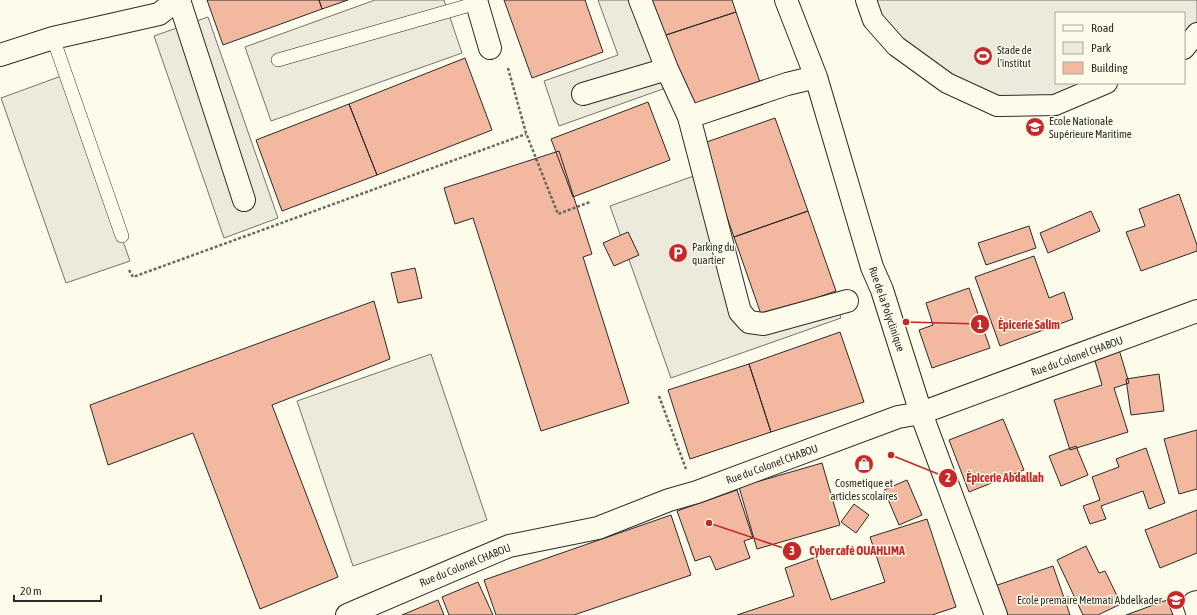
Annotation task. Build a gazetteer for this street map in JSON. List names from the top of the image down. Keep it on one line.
{"streets":{"street":["Rue de la Polyclinique","Rue du Colonel CHABOU"]},"crossings":[["Rue de la Polyclinique","Rue du Colonel CHABOU"]],"places":{"sports":["Stade de l'institut"],"school or university":["Ecole Nationale Supérieure Maritime","Ecole premaire Metmati Abdelkader"],"parking":["Parking du quartier"],"other":["Épicerie Salim","Épicerie Abdallah","Cyber café OUAHLIMA"],"shop":["Cosmetique et articles scolaires"]},"legend":["Road","Park","Building"],"scale_bar":"20 m"}
